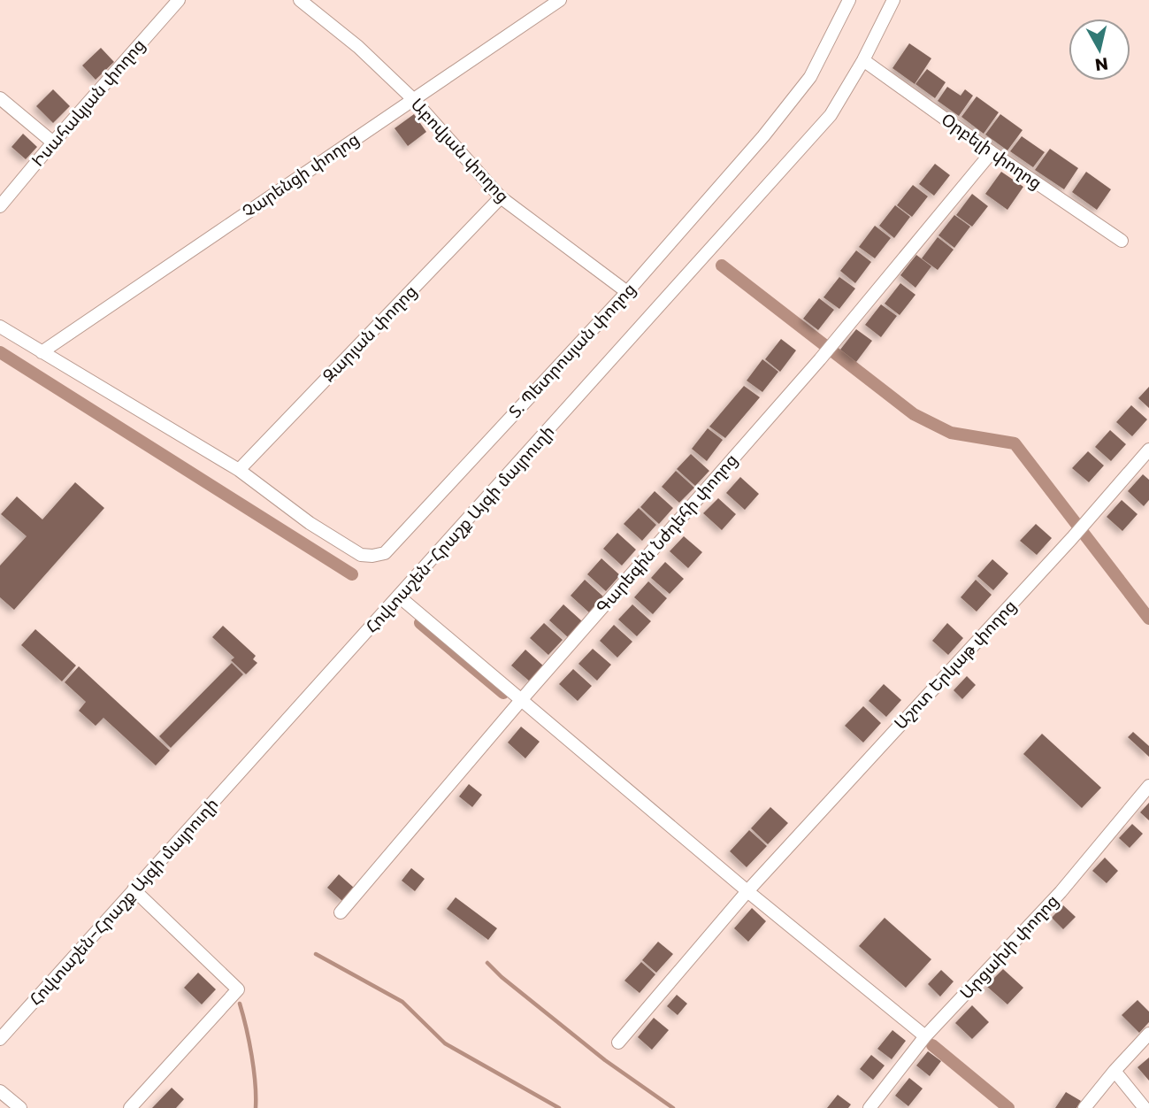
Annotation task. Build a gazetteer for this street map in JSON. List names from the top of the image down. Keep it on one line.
{"streets":{"street":["Իսահակյան փողոց","Աբովյան փողոց","Օրբելի փողոց","Չարենցի փողոց","Զարյան փողոց","Տ. Պետրոսյան փողոց","Հովտաշեն-Հրաշք Այգի մայրուղի","Գարեգին Նժդեհի փողոց","Աշոտ Երկաթ փողոց","Արցախի փողոց"]},"crossings":[["Աբովյան փողոց","Չարենցի փողոց"],["Աբովյան փողոց","Զարյան փողոց"],["Աբովյան փողոց","Տ. Պետրոսյան փողոց"],["Օրբելի փողոց","Հովտաշեն-Հրաշք Այգի մայրուղի"],["Օրբելի փողոց","Գարեգին Նժդեհի փողոց"],["Չարենցի փողոց","Տ. Պետրոսյան փողոց"],["Զարյան փողոց","Տ. Պետրոսյան փողոց"]],"north":"bottom"}
